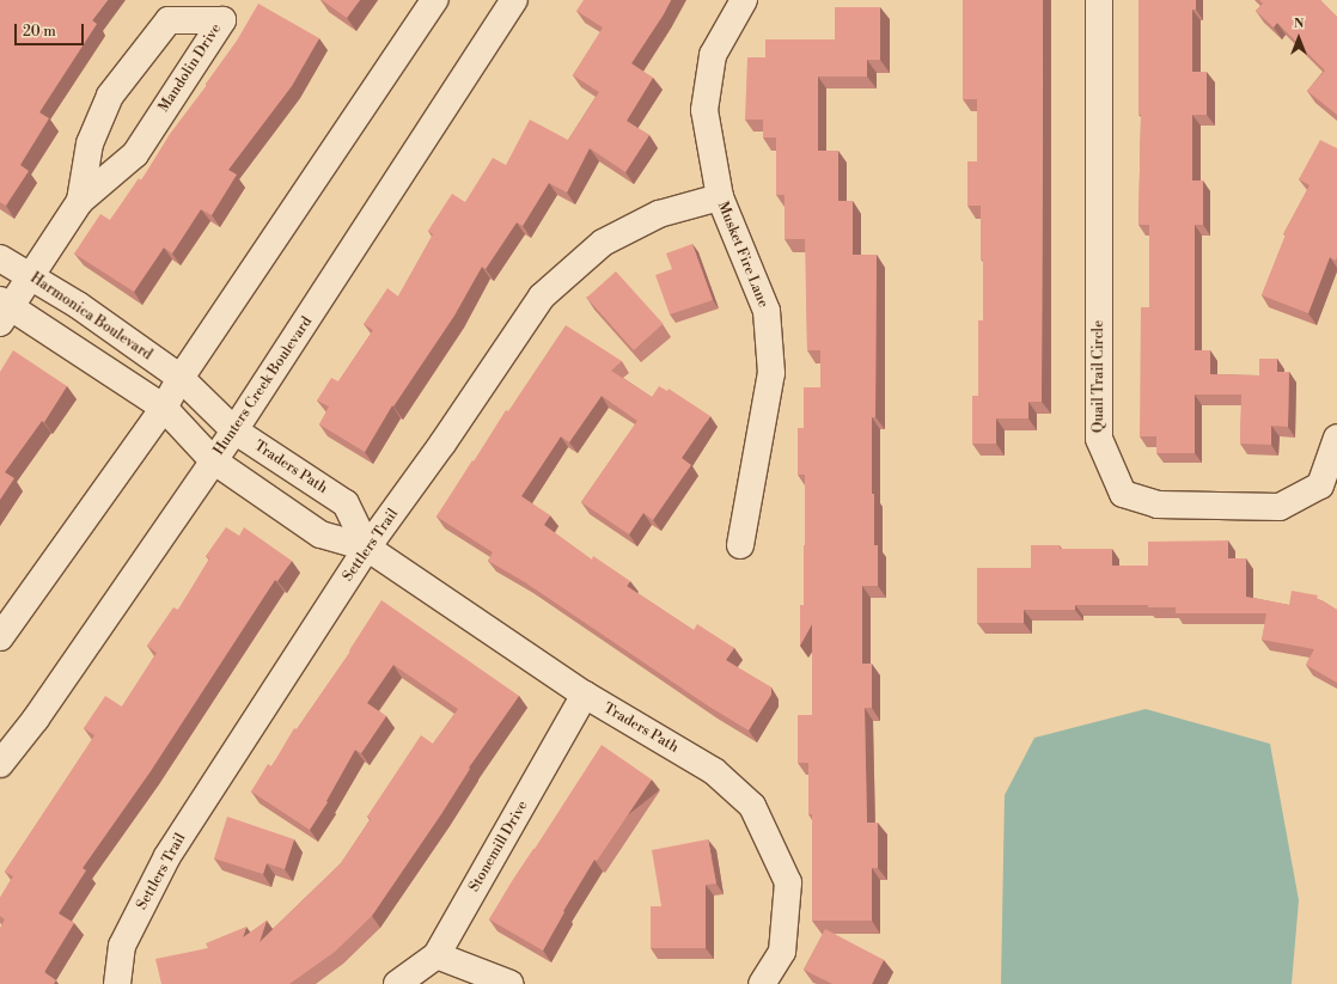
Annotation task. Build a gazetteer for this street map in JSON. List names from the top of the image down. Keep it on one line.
{"streets":{"street":["Mandolin Drive","Musket Fire Lane","Harmonica Boulevard","Quail Trail Circle","Hunters Creek Boulevard","Traders Path","Settlers Trail","Stonemill Drive"]},"crossings":[["Mandolin Drive","Harmonica Boulevard"],["Musket Fire Lane","Settlers Trail"],["Harmonica Boulevard","Traders Path"],["Hunters Creek Boulevard","Traders Path"],["Traders Path","Settlers Trail"],["Traders Path","Stonemill Drive"]],"scale_bar":"20 m","north":"top"}
